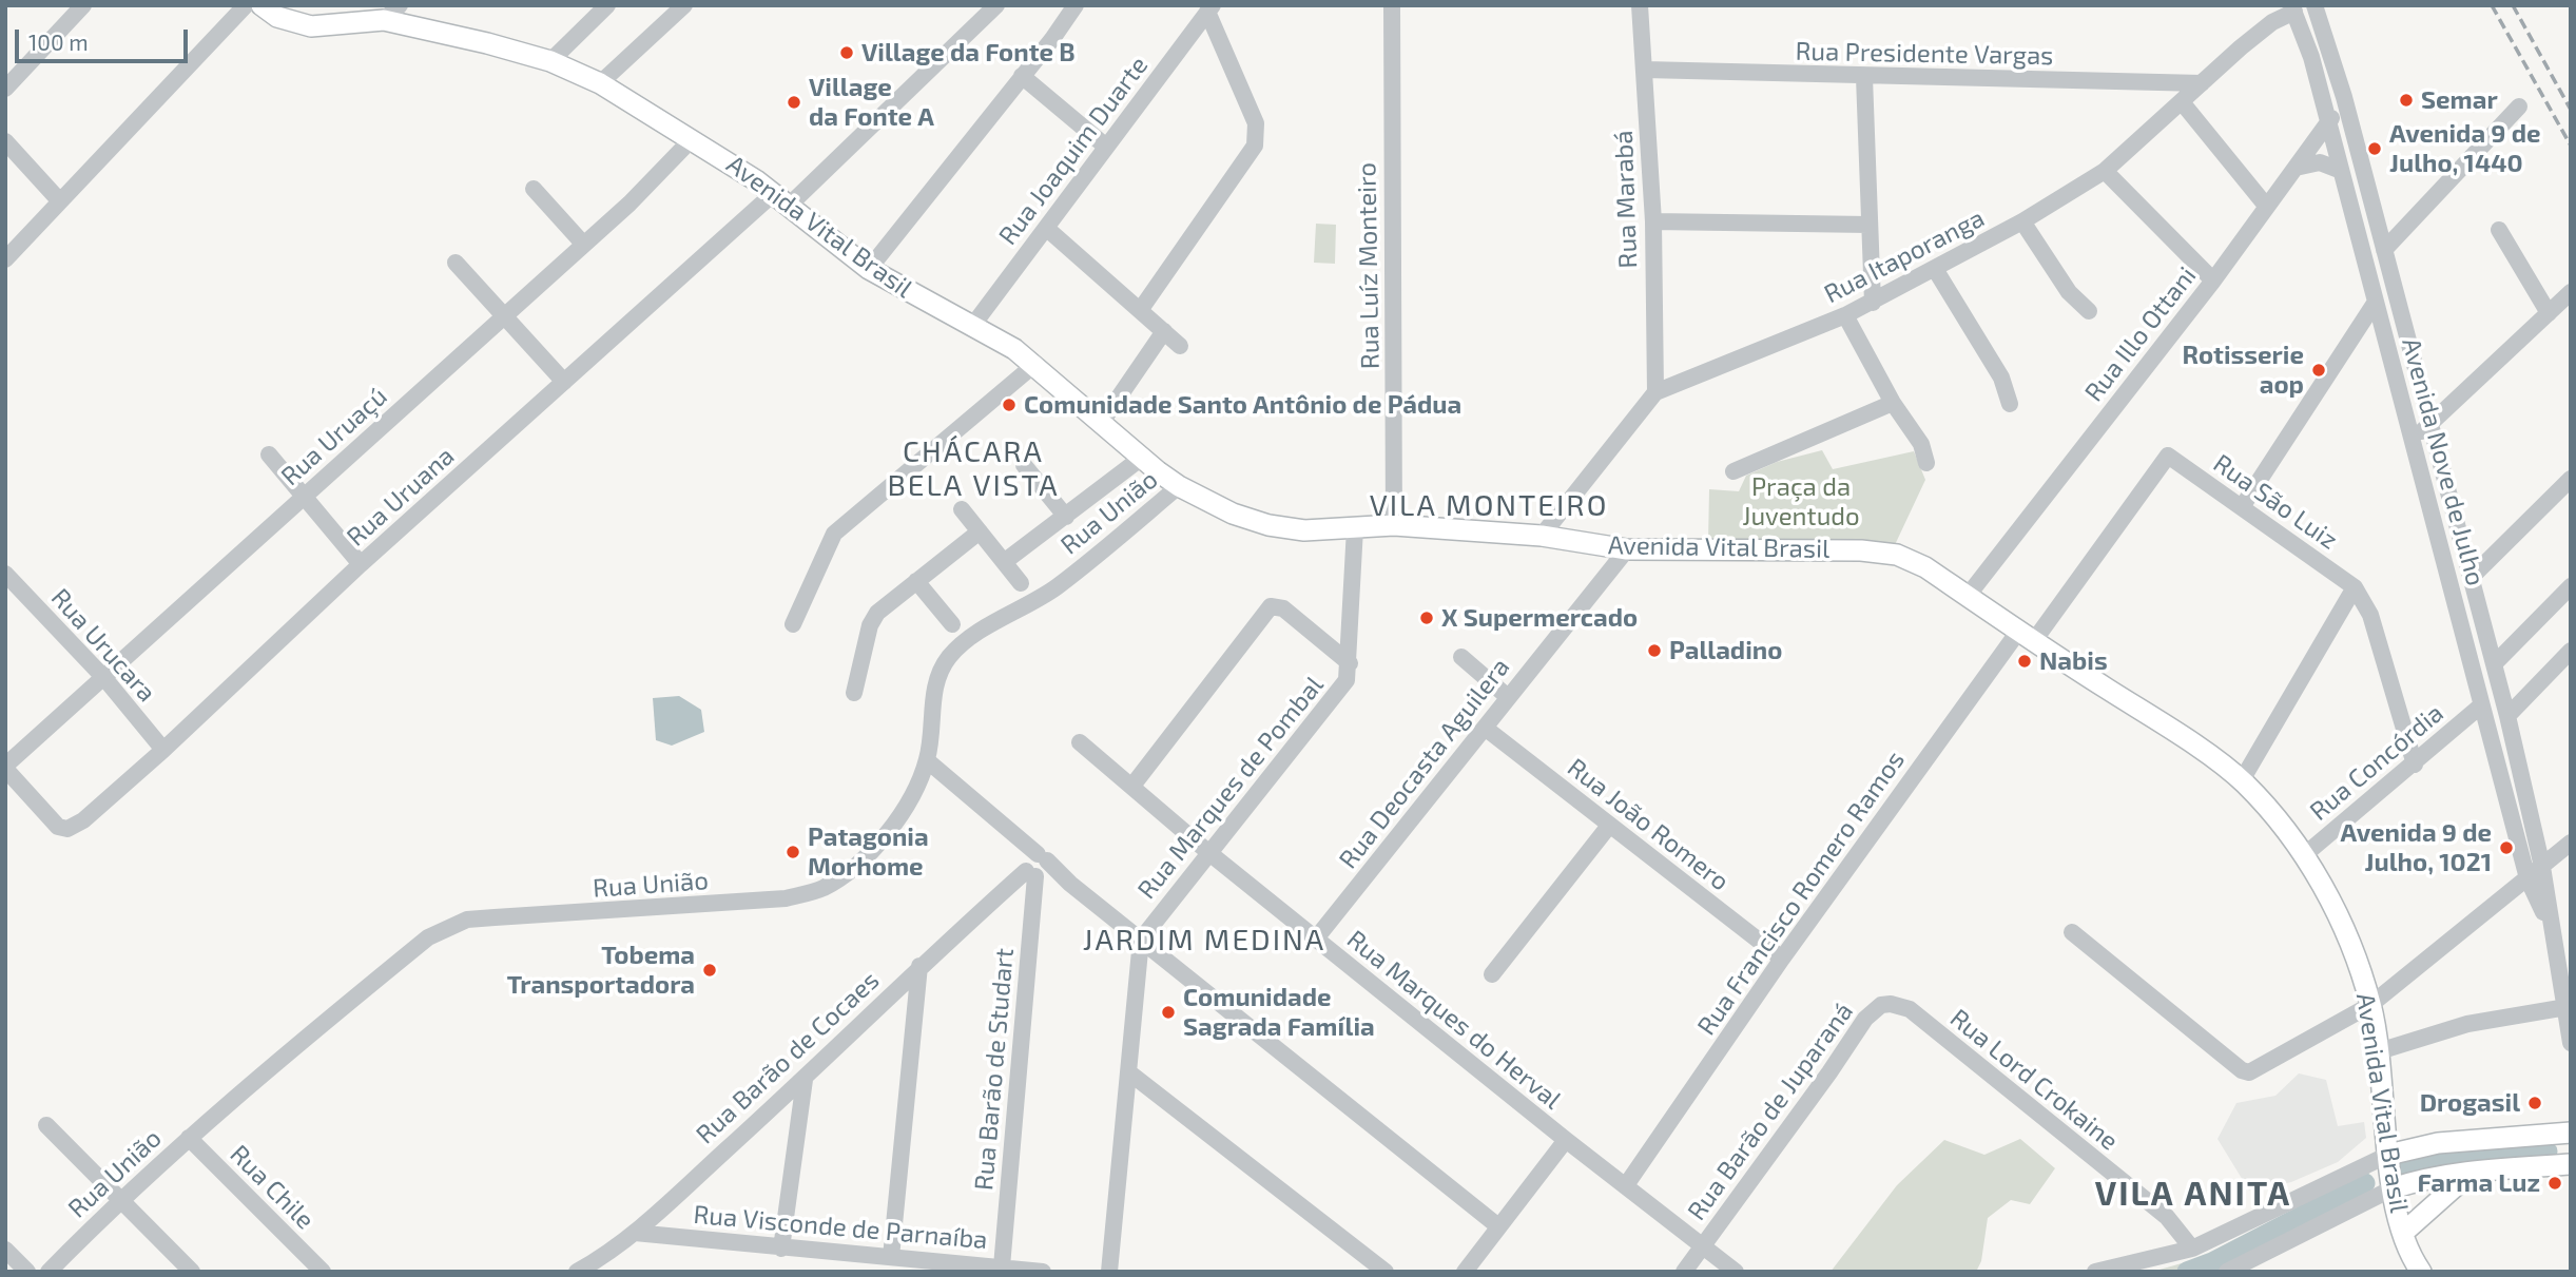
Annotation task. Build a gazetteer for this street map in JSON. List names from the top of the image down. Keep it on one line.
{"streets":{"main road":["Avenida Vital Brasil"],"street":["Rua Presidente Vargas","Rua Joaquim Duarte","Rua Marabá","Rua Itaporanga","Rua Luíz Monteiro","Rua Illo Ottani","Rua Uruaçú","Avenida Nove de Julho","Rua Uruana","Rua São Luiz","Rua União","Rua Urucara","Rua Concórdia","Rua Deocasta Aguilera","Rua Marques de Pombal","Rua João Romero","Rua Francisco Romero Ramos","Rua Marques do Herval","Rua Barão de Cocaes","Rua Barão de Studart","Rua Lord Crokaine","Rua Barão de Juparaná","Rua Chile","Rua Visconde de Parnaíba"]},"crossings":[["Rua Presidente Vargas","Rua Marabá"],["Rua Presidente Vargas","Rua Itaporanga"],["Rua Joaquim Duarte","Avenida Vital Brasil"],["Rua Marabá","Rua Itaporanga"],["Avenida Vital Brasil","Rua Itaporanga"],["Avenida Vital Brasil","Rua Luíz Monteiro"],["Avenida Vital Brasil","Rua Illo Ottani"],["Avenida Vital Brasil","Rua Uruaçú"],["Avenida Vital Brasil","Rua Uruana"],["Avenida Vital Brasil","Rua União"],["Avenida Vital Brasil","Rua Concórdia"],["Avenida Vital Brasil","Rua Deocasta Aguilera"],["Avenida Vital Brasil","Rua Marques de Pombal"],["Avenida Vital Brasil","Rua Francisco Romero Ramos"],["Rua Itaporanga","Avenida Nove de Julho"],["Rua Illo Ottani","Avenida Nove de Julho"],["Rua Uruaçú","Rua Uruana"],["Rua Uruaçú","Rua Urucara"],["Avenida Nove de Julho","Rua Concórdia"],["Rua Uruana","Rua Urucara"],["Rua São Luiz","Rua Francisco Romero Ramos"],["Rua União","Rua Chile"],["Rua Deocasta Aguilera","Rua João Romero"],["Rua Deocasta Aguilera","Rua Marques do Herval"],["Rua Marques de Pombal","Rua Marques do Herval"],["Rua João Romero","Rua Francisco Romero Ramos"],["Rua Francisco Romero Ramos","Rua Marques do Herval"],["Rua Marques do Herval","Rua Barão de Juparaná"],["Rua Barão de Cocaes","Rua Barão de Studart"],["Rua Barão de Cocaes","Rua Visconde de Parnaíba"],["Rua Barão de Studart","Rua Visconde de Parnaíba"],["Rua Lord Crokaine","Rua Barão de Juparaná"]],"districts":["CHÁCARA BELA VISTA","VILA MONTEIRO","JARDIM MEDINA","VILA ANITA"],"parks":["Praça da Juventudo"],"places":["Village da Fonte B","Semar","Village da Fonte A","Avenida 9 de Julho, 1440","Rotisserie aop","Comunidade Santo Antônio de Pádua","X Supermercado","Palladino","Nabis","Avenida 9 de Julho, 1021","Patagonia Morhome","Tobema Transportadora","Comunidade Sagrada Família","Drogasil","Farma Luz"],"scale_bar":"100 m"}
